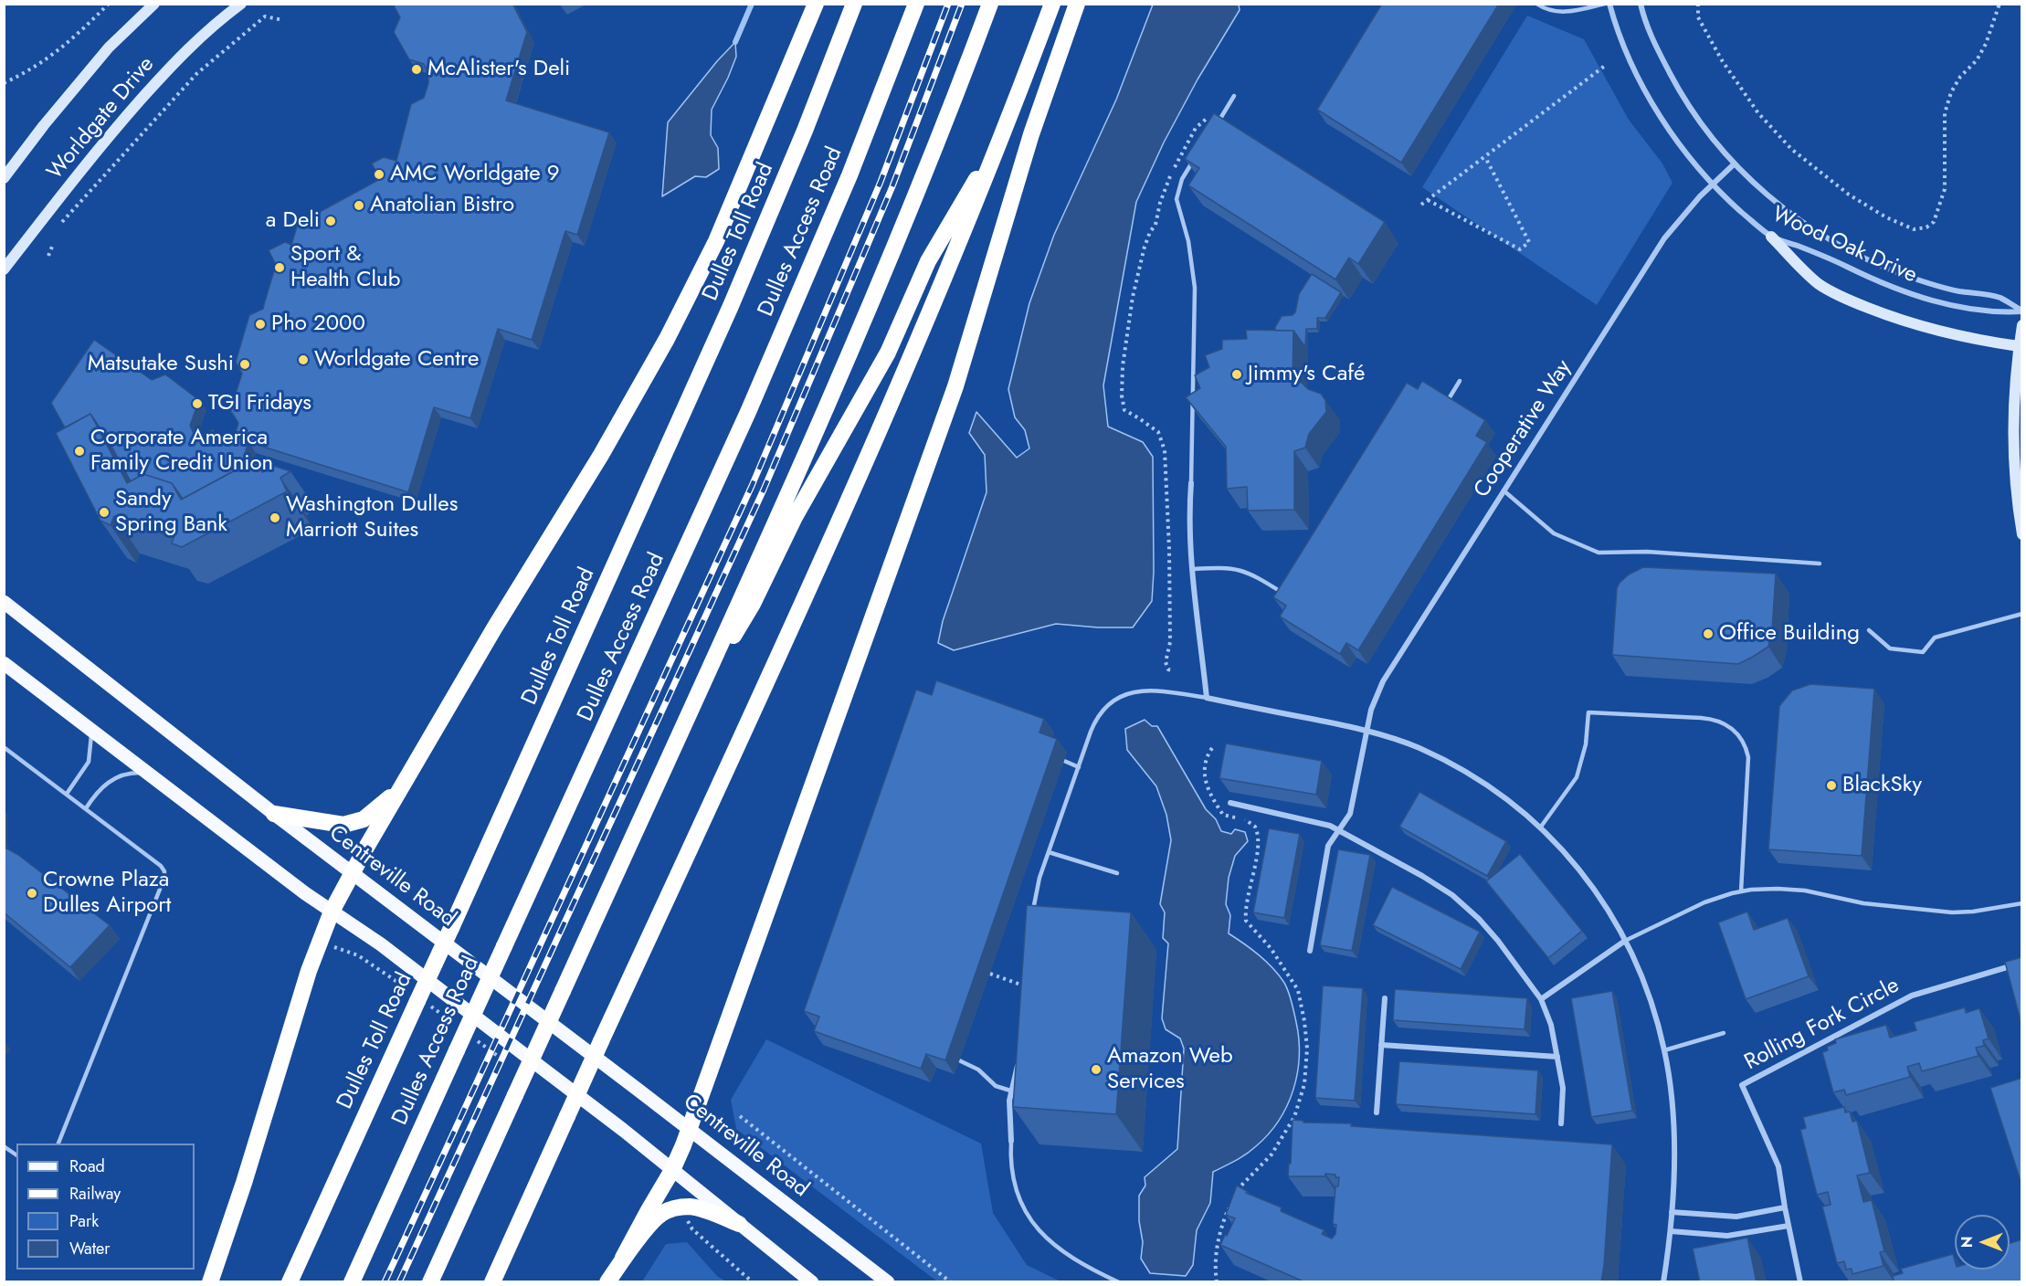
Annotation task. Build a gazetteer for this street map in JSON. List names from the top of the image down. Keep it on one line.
{"streets":{"highway":["Dulles Toll Road","Dulles Access Road"],"main road":["Centreville Road"],"street":["Worldgate Drive","Wood Oak Drive","Cooperative Way","Rolling Fork Circle"]},"crossings":[["Wood Oak Drive","Cooperative Way"]],"places":["McAlister's Deli","AMC Worldgate 9","Anatolian Bistro","a Deli","Sport & Health Club","Pho 2000","Worldgate Centre","Matsutake Sushi","Jimmy's Café","TGI Fridays","Corporate America Family Credit Union","Sandy Spring Bank","Washington Dulles Marriott Suites","Office Building","BlackSky","Crowne Plaza Dulles Airport","Amazon Web Services"],"legend":["Road","Railway","Park","Water"],"north":"left"}
